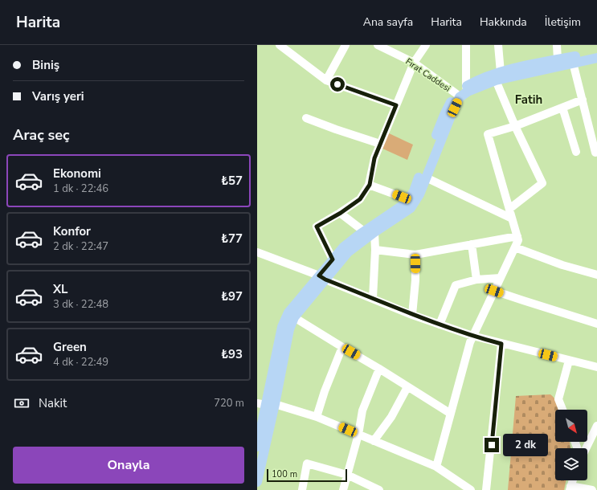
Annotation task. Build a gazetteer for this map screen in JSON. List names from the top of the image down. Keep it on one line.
{"streets":{"street":["Fırat Caddesi"]},"districts":["Fatih"],"scale_bar":"100 m","north":"bottom right","page":{"header":"Harita","nav":["Ana sayfa","Harita","Hakkında","İletişim"],"banner":["Biniş","Varış yeri"],"heading":"Araç seç","list":[{"name":"Ekonomi","note":"1 dk · 22:46","value":"₺57"},{"name":"Konfor","note":"2 dk · 22:47","value":"₺77"},{"name":"XL","note":"3 dk · 22:48","value":"₺97"},{"name":"Green","note":"4 dk · 22:49","value":"₺93"}],"pay":["Nakit","720 m"],"bubble":"2 dk","buttons":"Onayla","scale":"100 m"}}
